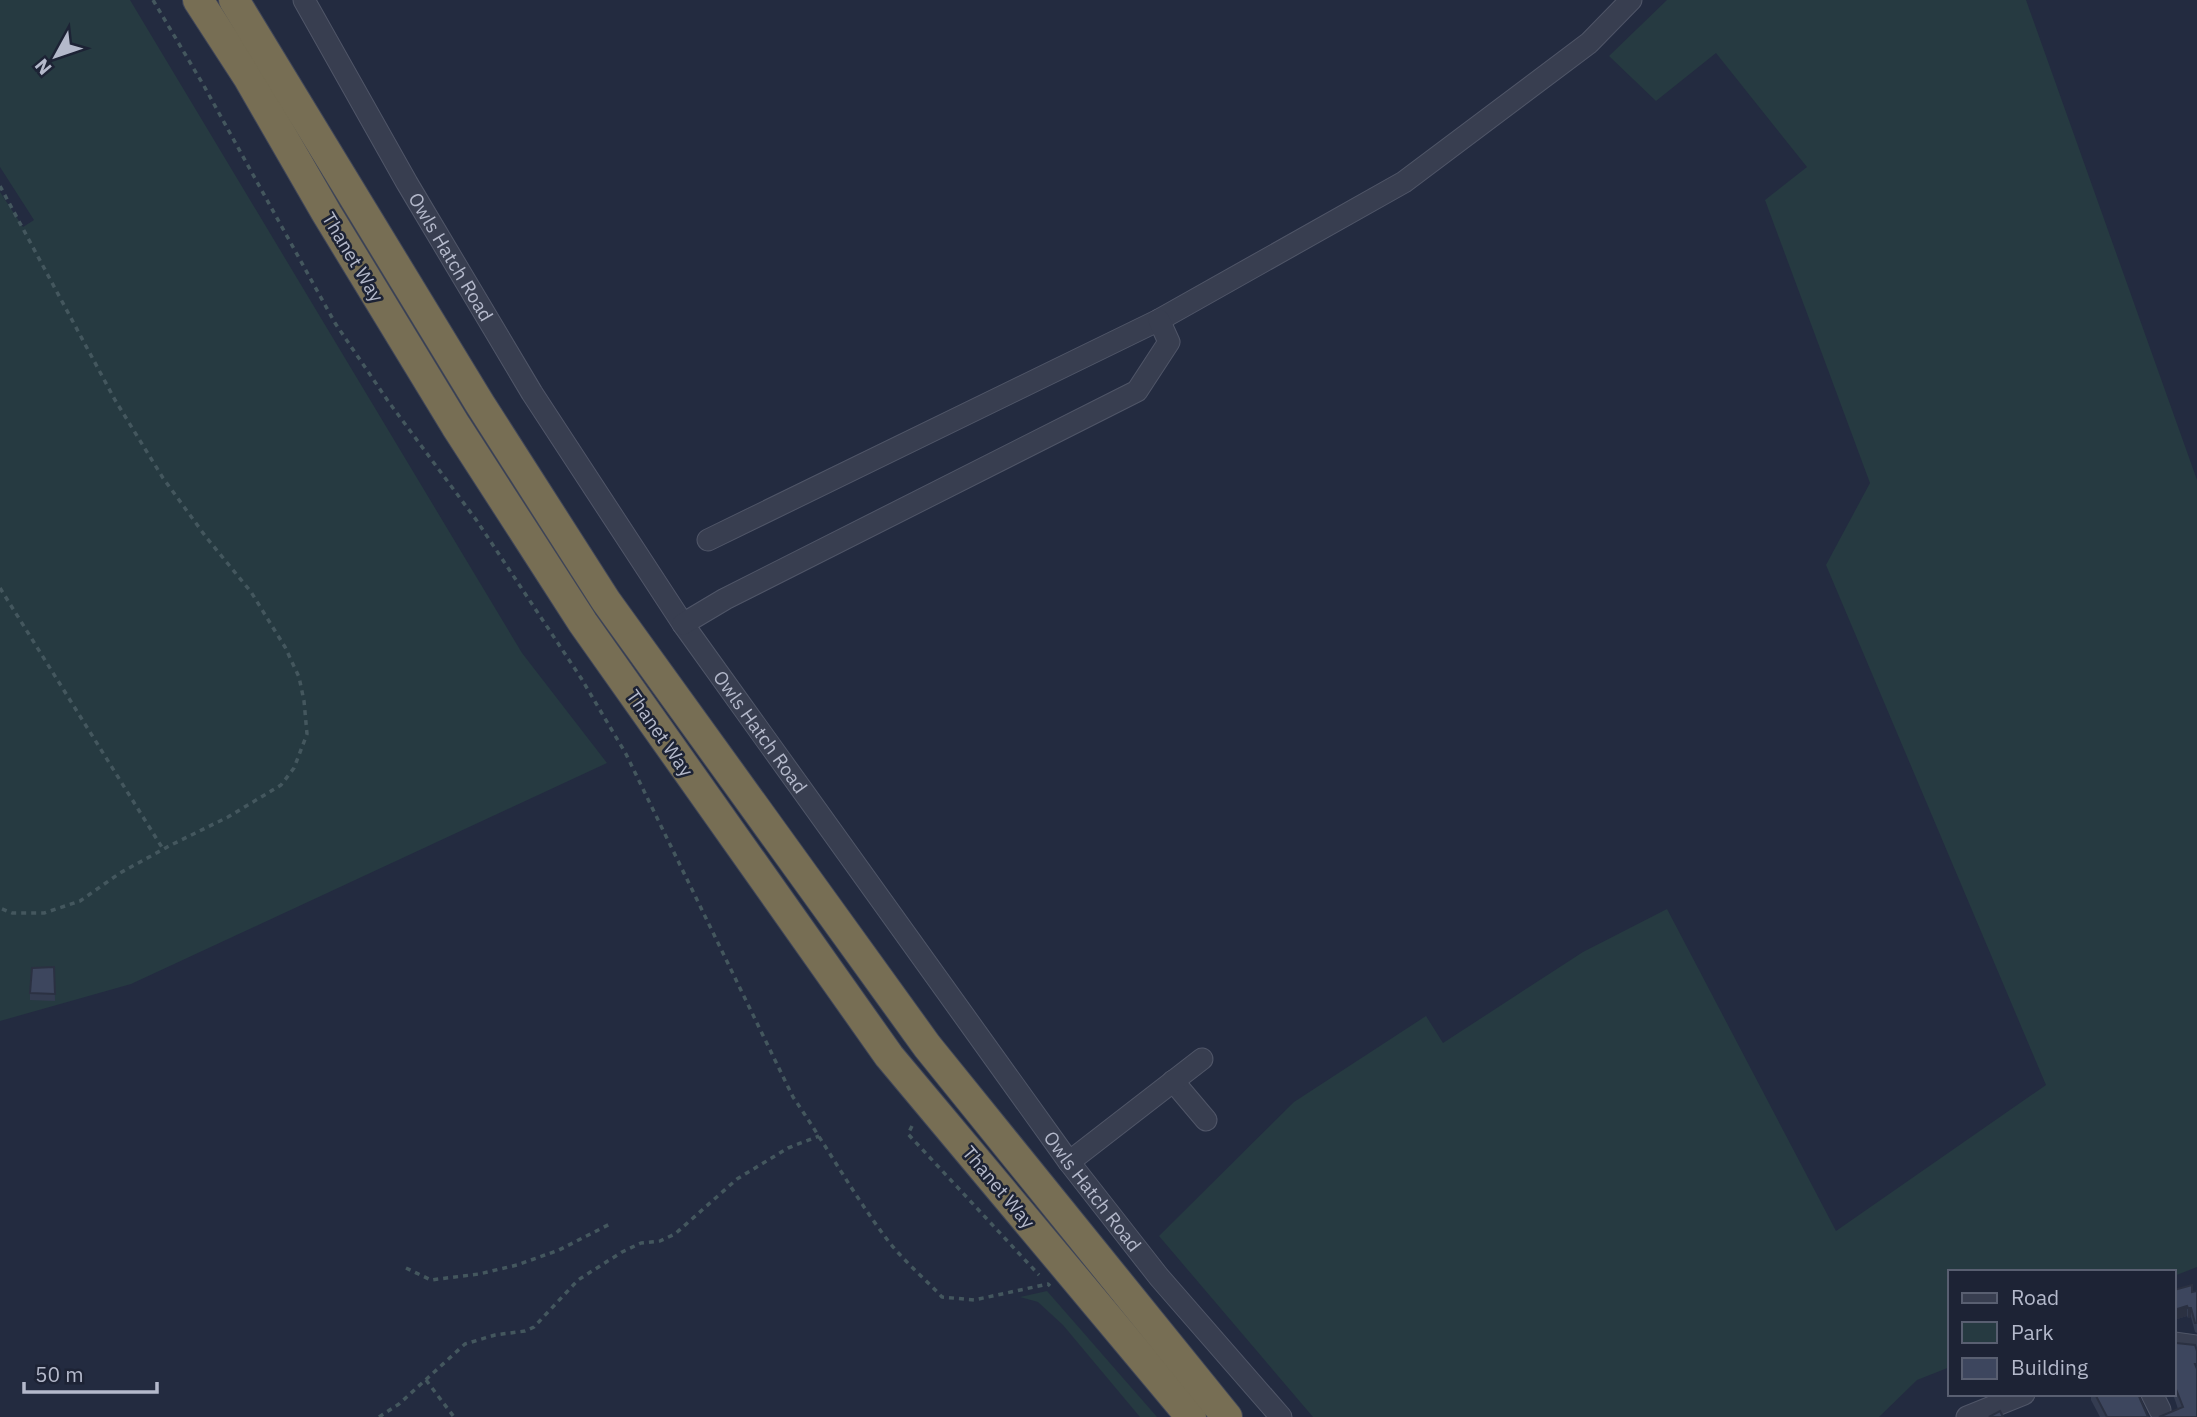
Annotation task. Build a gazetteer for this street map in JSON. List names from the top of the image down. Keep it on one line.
{"streets":{"highway":["Thanet Way"],"street":["Owls Hatch Road"]},"legend":["Road","Park","Building"],"scale_bar":"50 m","north":"bottom left"}
